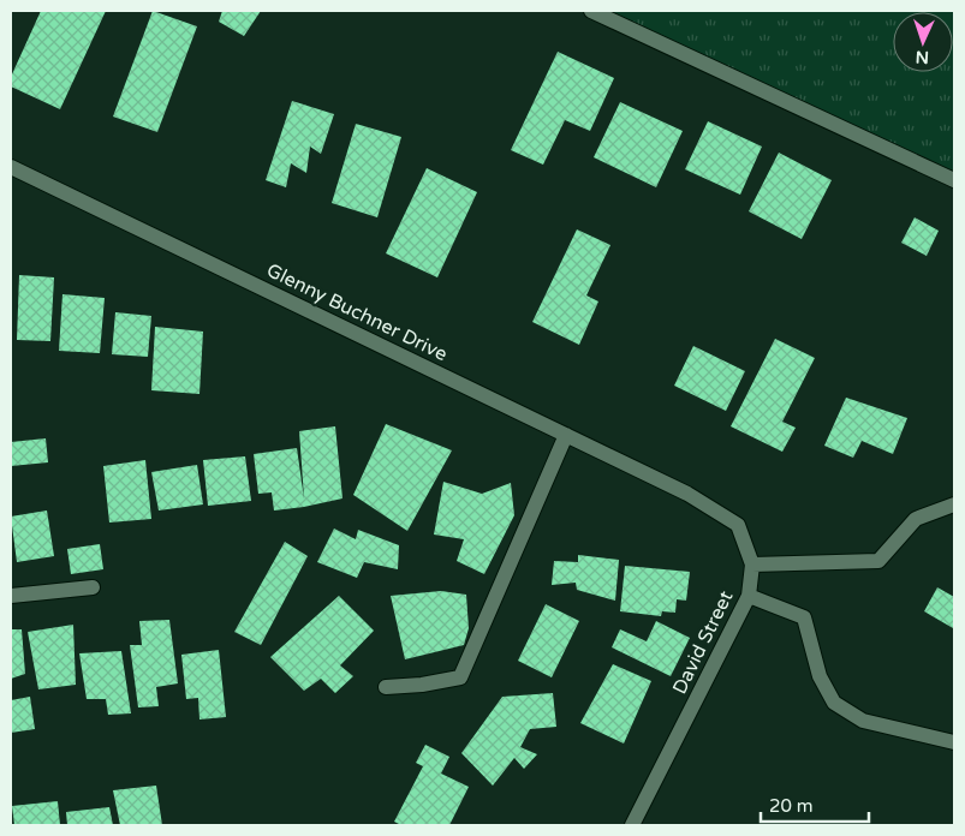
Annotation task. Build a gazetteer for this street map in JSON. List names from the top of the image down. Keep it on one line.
{"streets":{"street":["Glenny Buchner Drive","David Street"]},"crossings":[["Glenny Buchner Drive","David Street"]],"scale_bar":"20 m","north":"bottom"}
